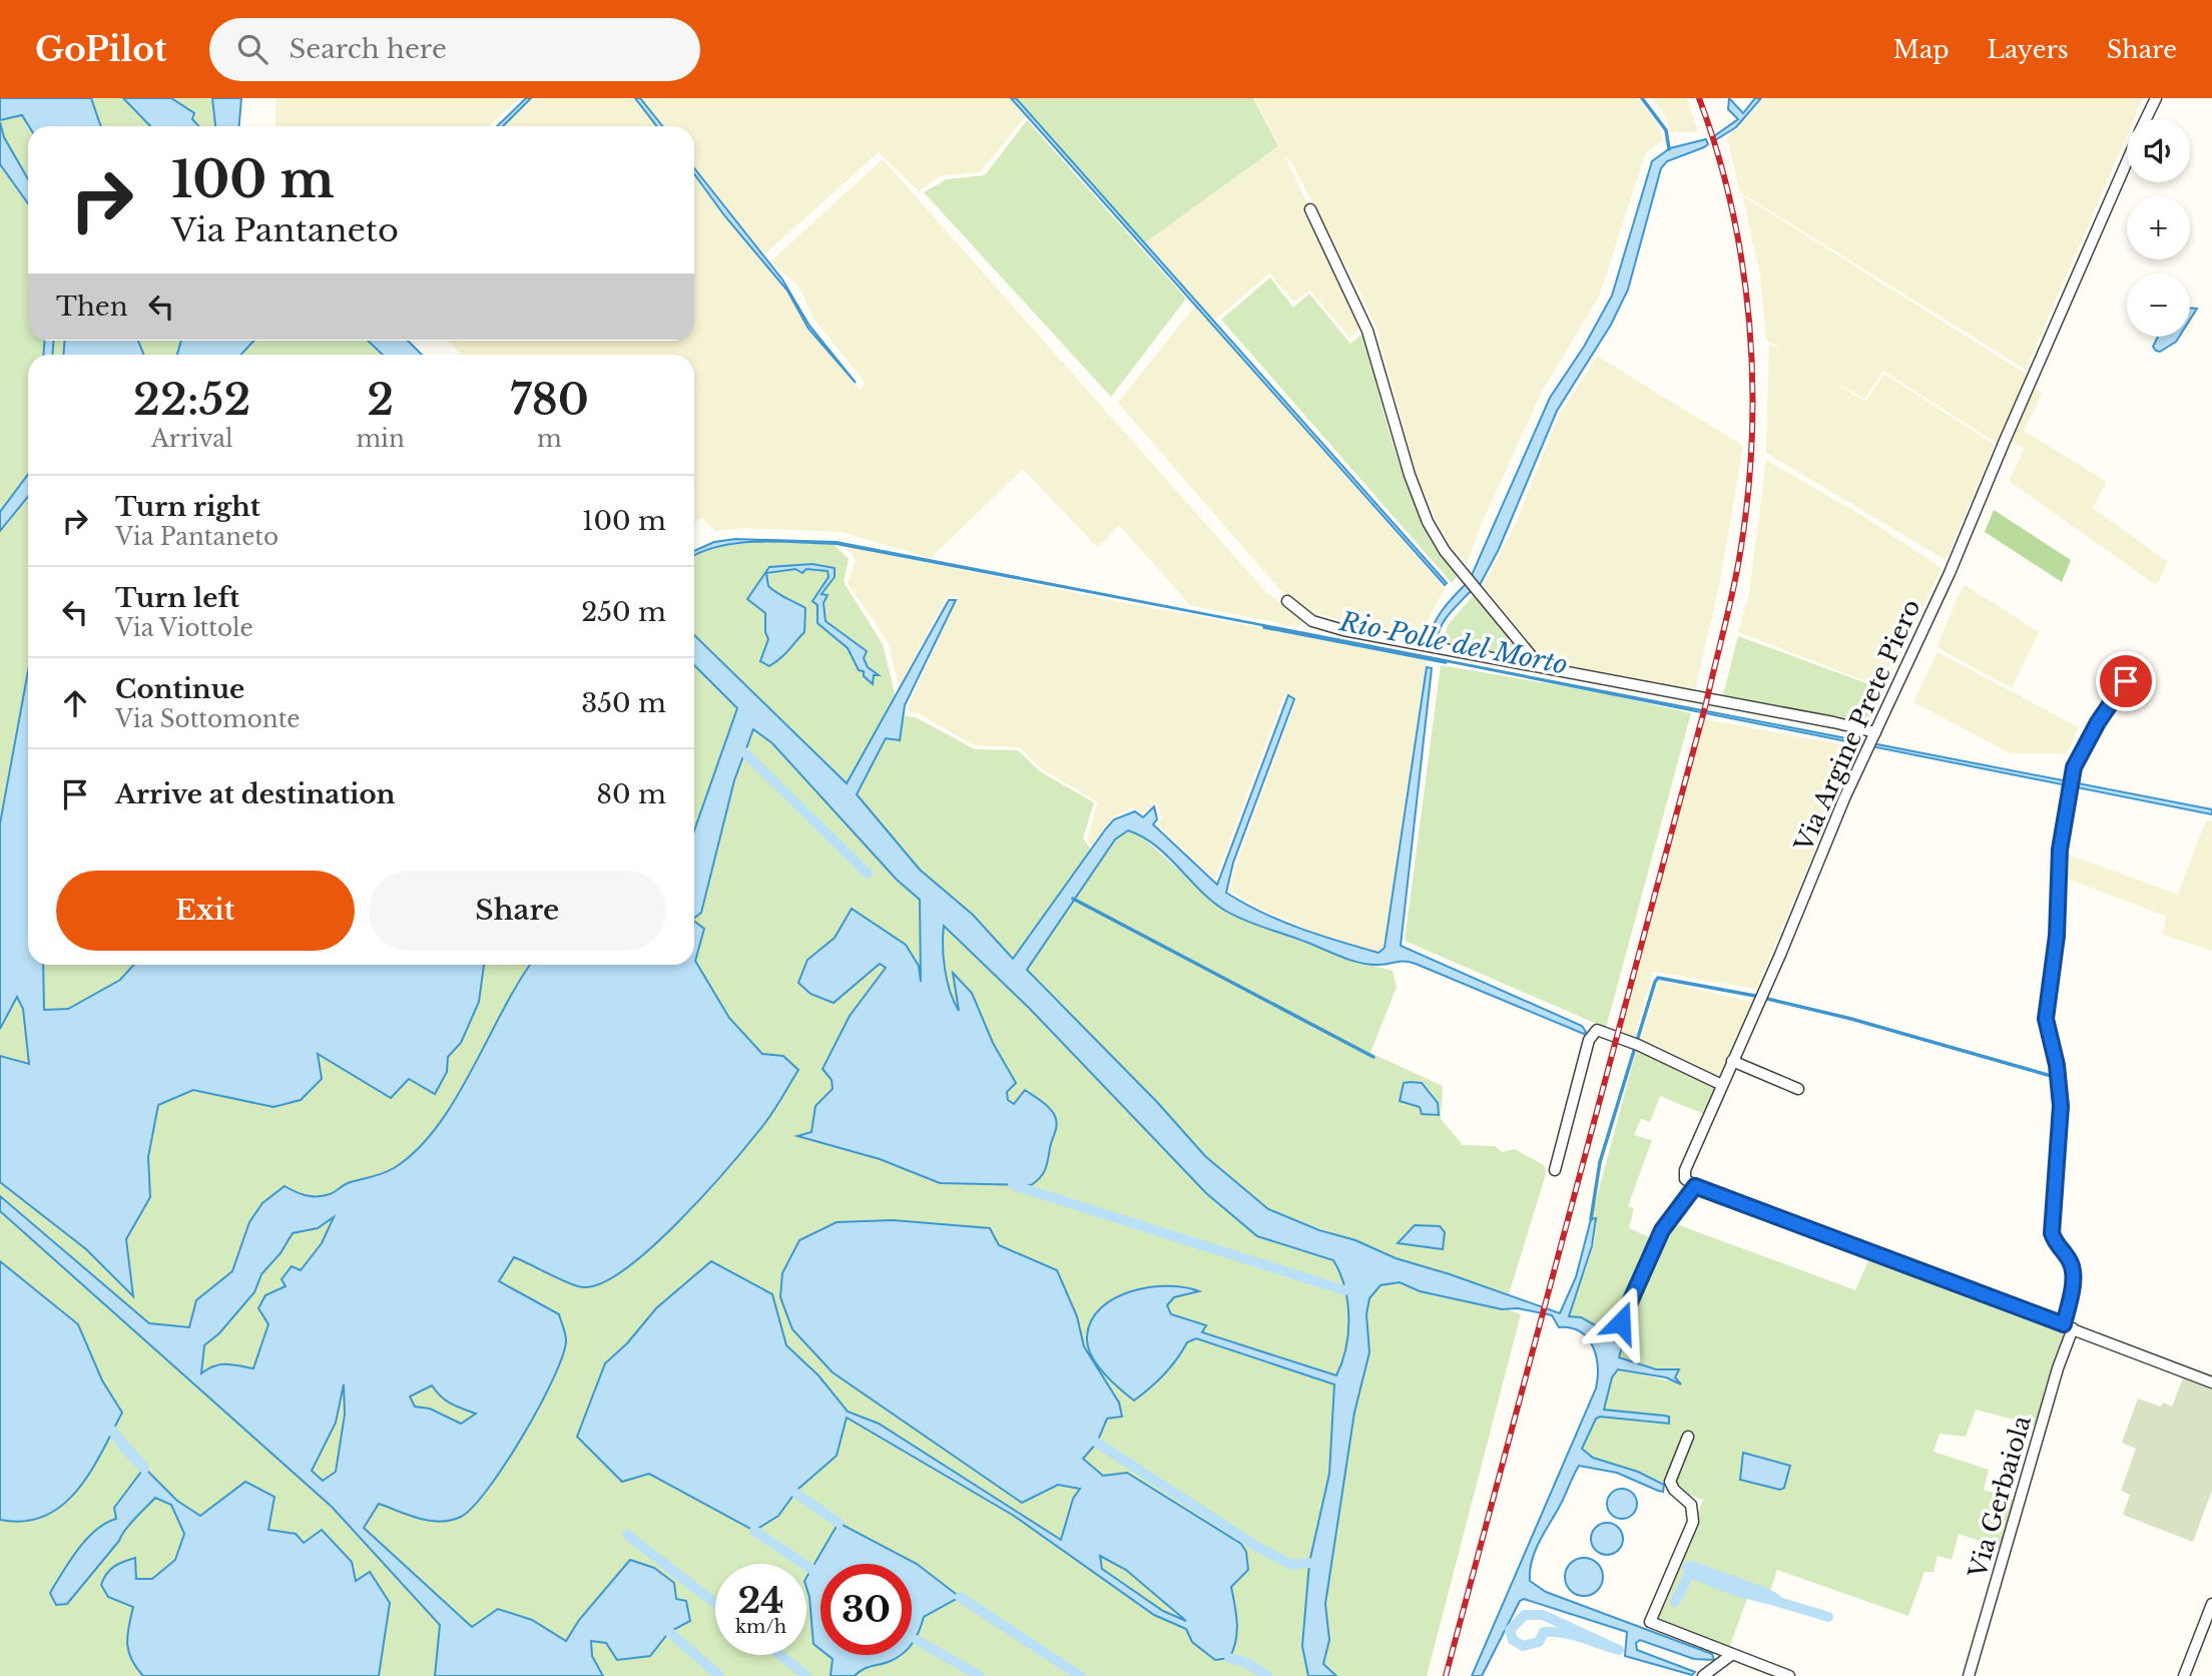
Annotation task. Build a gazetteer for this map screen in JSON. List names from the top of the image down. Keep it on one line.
{"streets":{"street":["Via Argine Prete Piero","Via Gerbaiola"]},"water":["Rio Polle del Morto"],"page":{"header":"GoPilot","search":"Search here","nav":["Map","Layers","Share"],"map_buttons":["+","−"],"turn":["100 m","Via Pantaneto"],"then":"Then","eta":["22:52","Arrival","2","min","780","m"],"list":[{"name":"Turn right","note":"Via Pantaneto","value":"100 m"},{"name":"Turn left","note":"Via Viottole","value":"250 m"},{"name":"Continue","note":"Via Sottomonte","value":"350 m"},{"name":"Arrive at destination","value":"80 m"}],"buttons":["Exit","Share"],"speed":"24 km/h","limit":"30"}}
